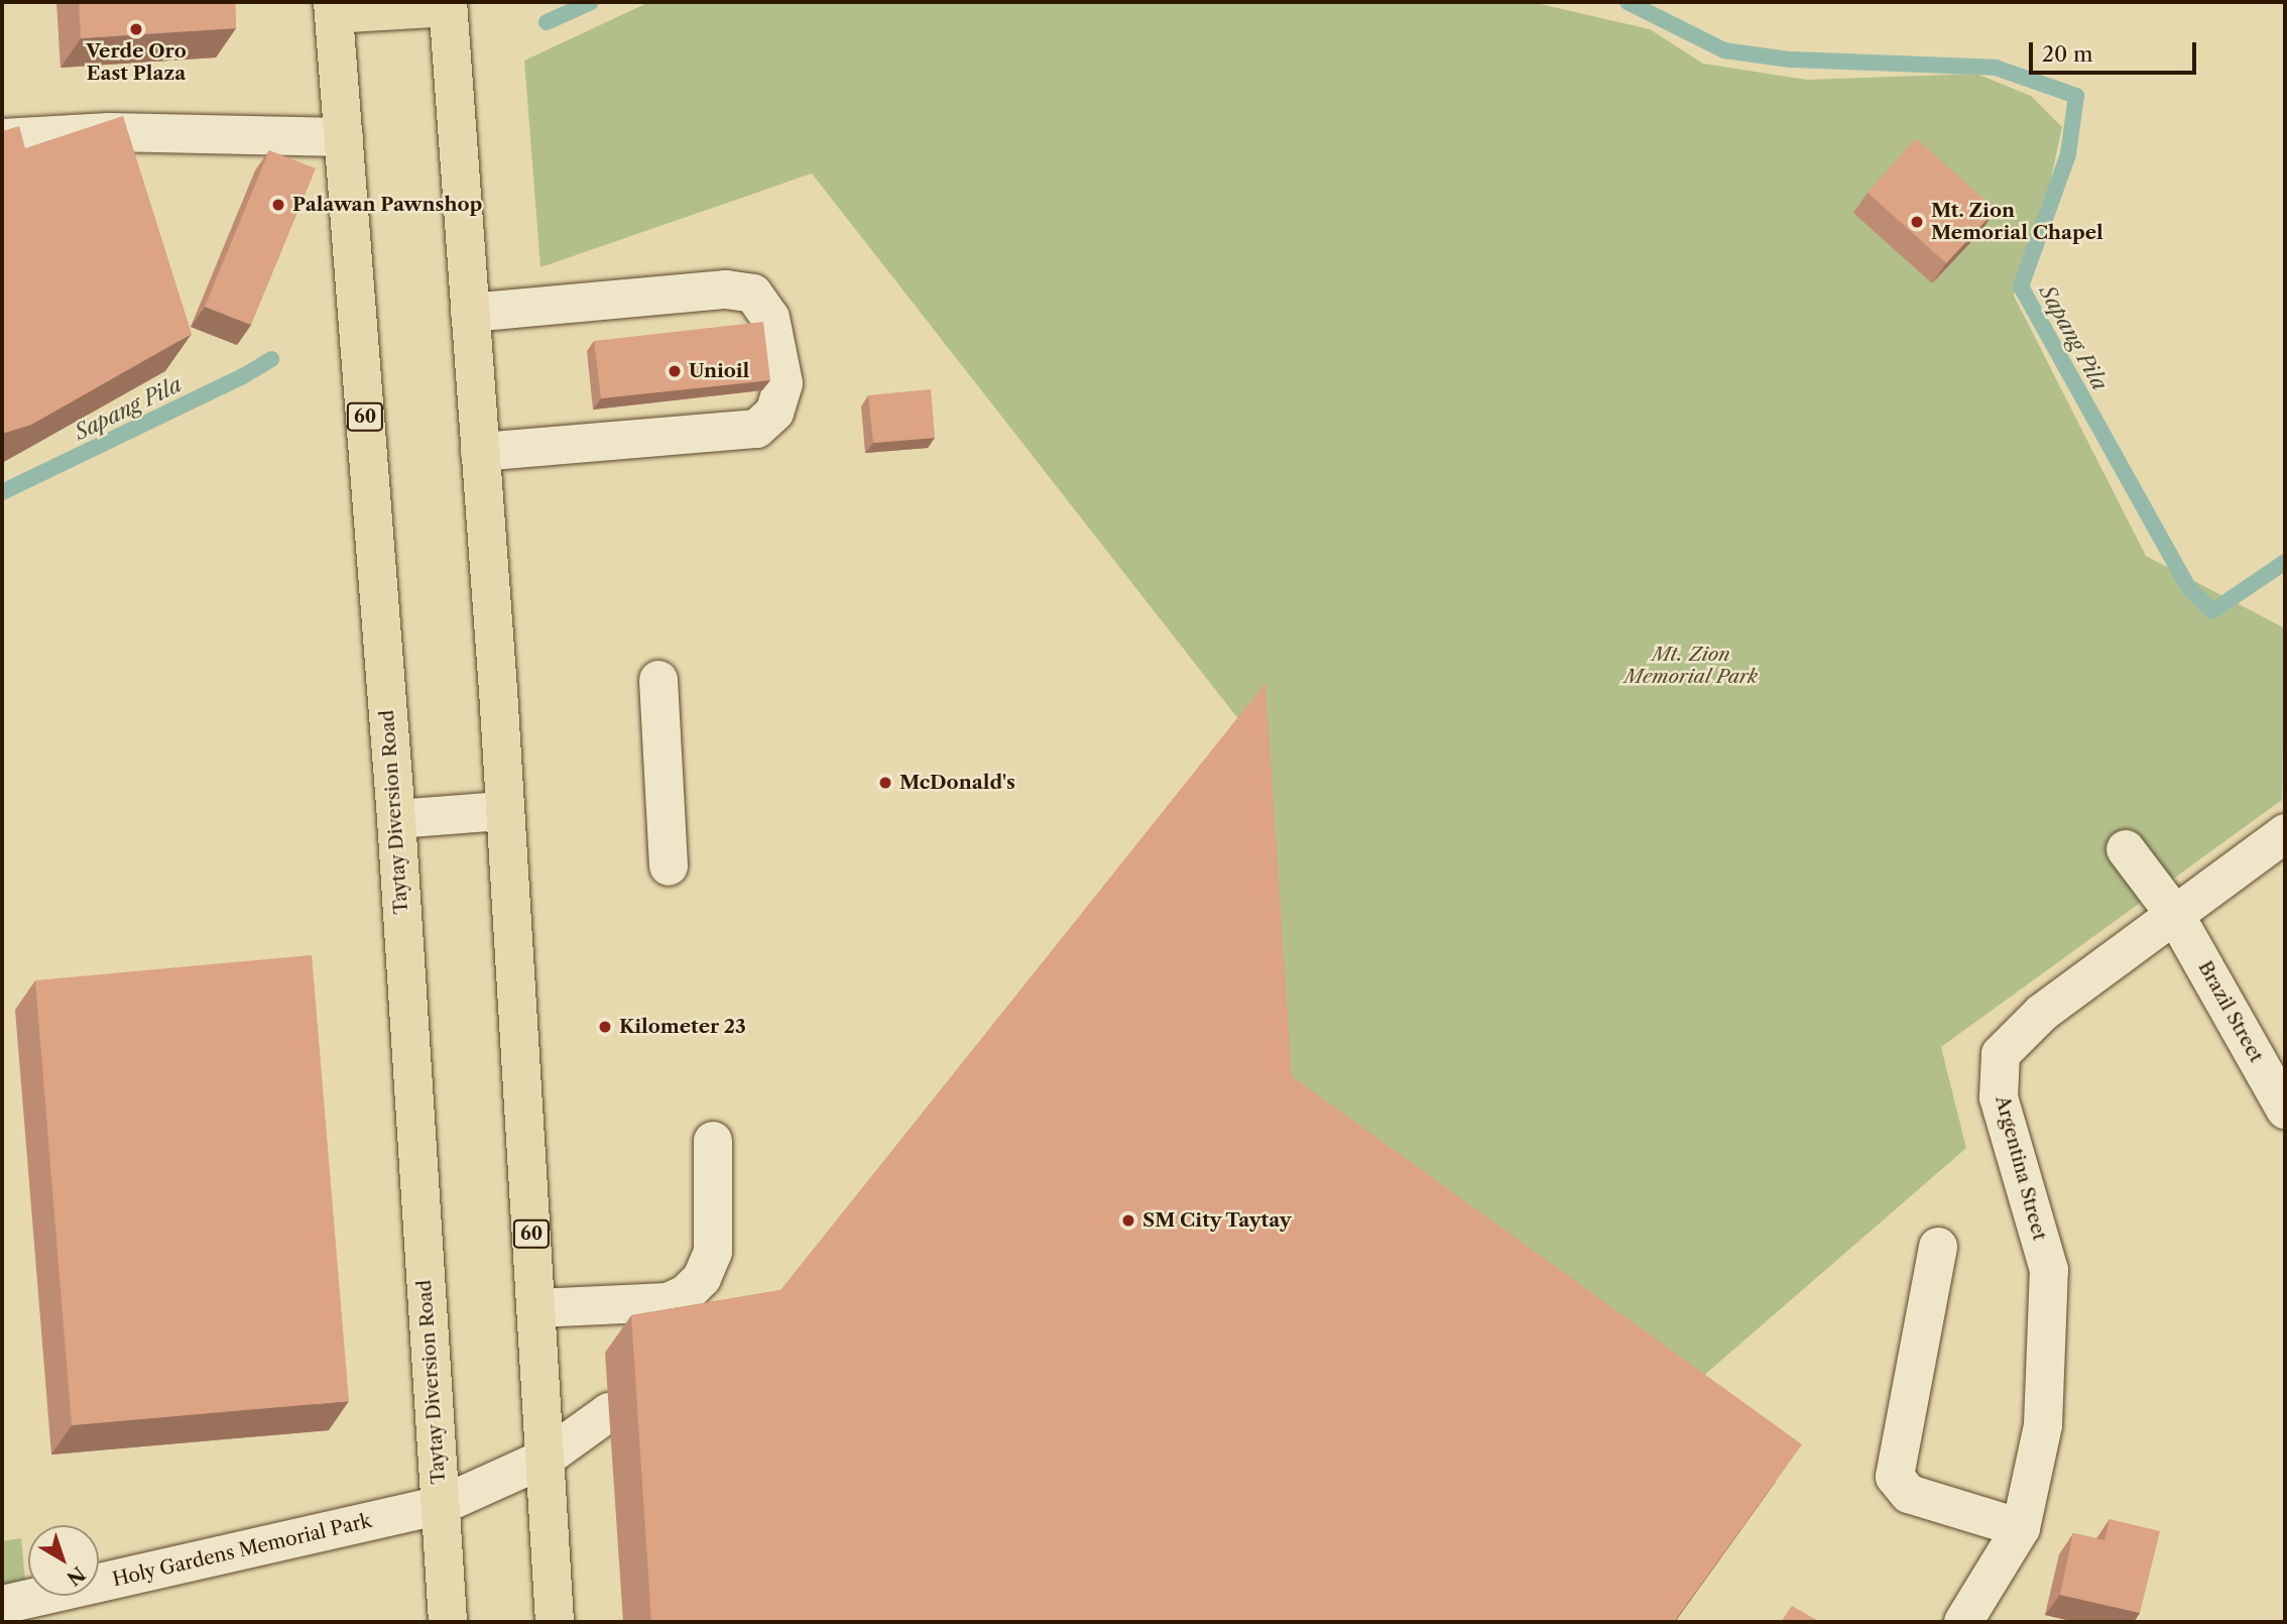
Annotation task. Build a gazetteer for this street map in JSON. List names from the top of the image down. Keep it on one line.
{"streets":{"main road":["60","Taytay Diversion Road"],"street":["Brazil Street","Argentina Street","Holy Gardens Memorial Park"]},"crossings":[["60","Holy Gardens Memorial Park"],["Taytay Diversion Road","Holy Gardens Memorial Park"],["Brazil Street","Argentina Street"]],"water":["Sapang Pila"],"parks":["Mt. Zion Memorial Park"],"places":["Verde Oro East Plaza","Palawan Pawnshop","Mt. Zion Memorial Chapel","Unioil","McDonald's","Kilometer 23","SM City Taytay"],"scale_bar":"20 m","north":"bottom right"}
